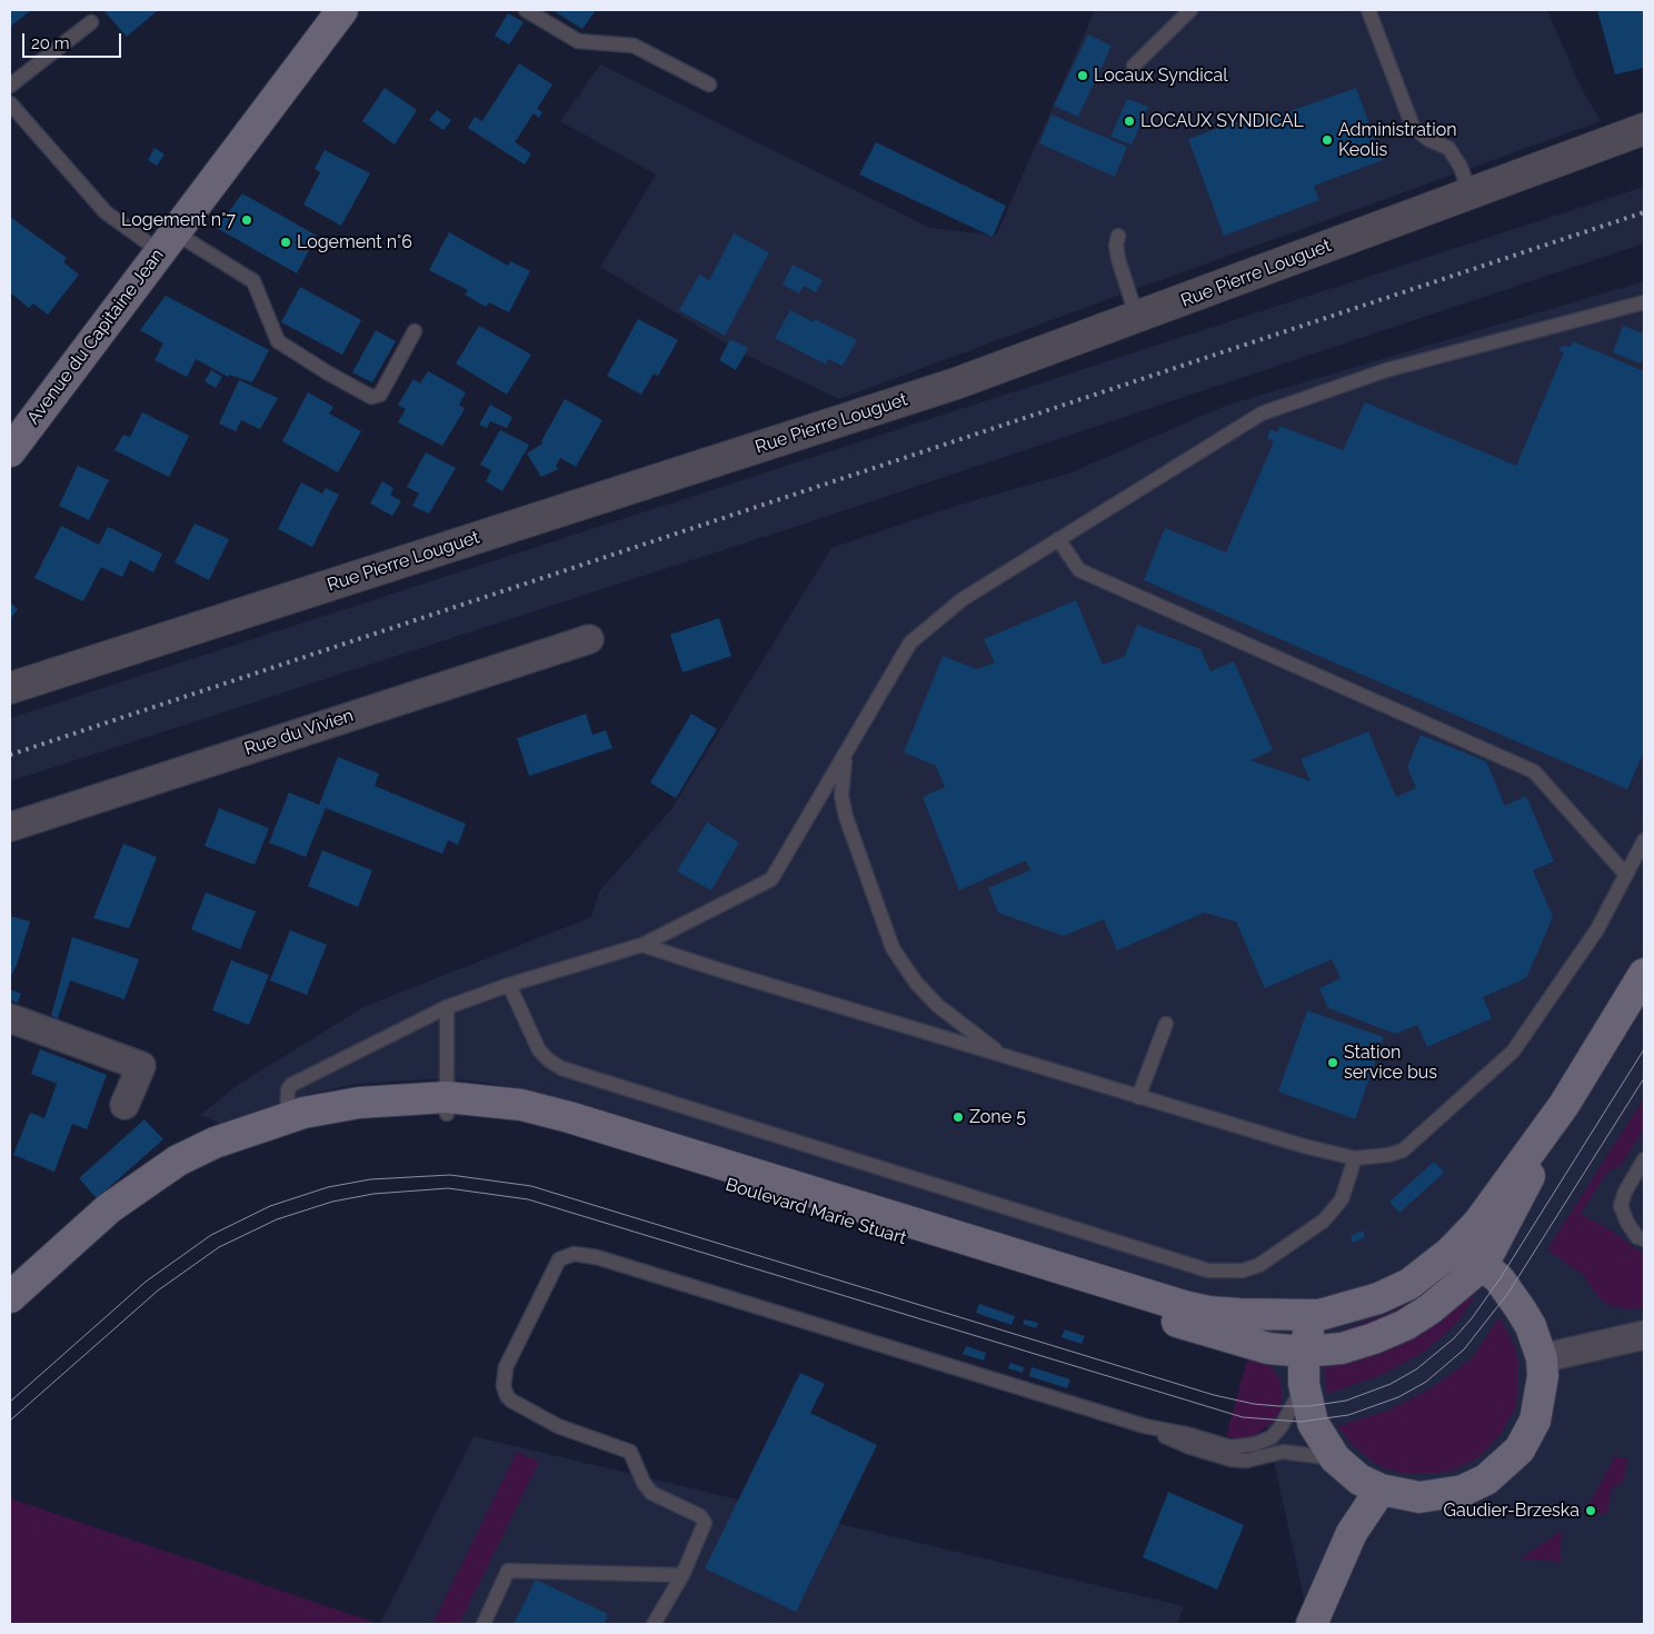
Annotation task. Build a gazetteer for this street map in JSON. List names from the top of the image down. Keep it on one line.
{"streets":{"main road":["Avenue du Capitaine Jean","Boulevard Marie Stuart"],"street":["Rue Pierre Louguet","Rue du Vivien"]},"places":["Locaux Syndical","LOCAUX SYNDICAL","Administration Keolis","Logement n°7","Logement n°6","Station service bus","Zone 5","Gaudier-Brzeska"],"scale_bar":"20 m"}
